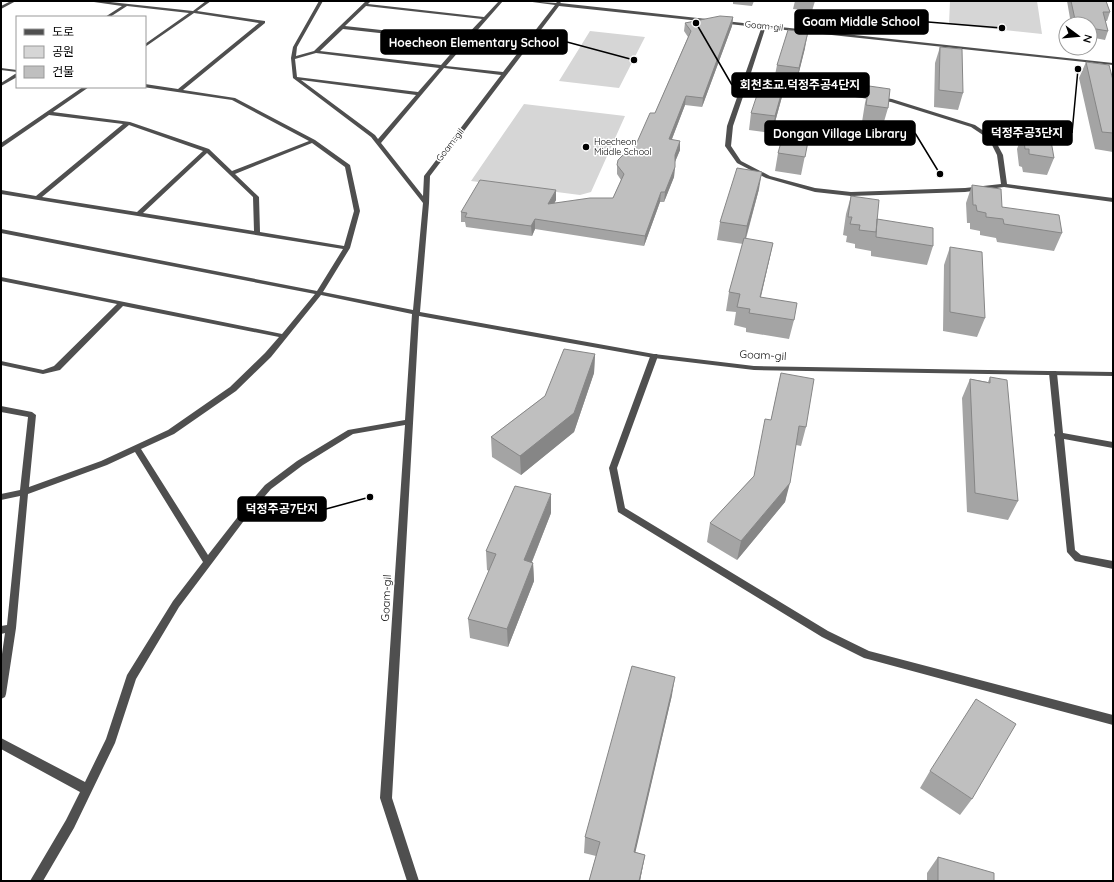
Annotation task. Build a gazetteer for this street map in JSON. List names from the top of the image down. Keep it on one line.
{"streets":{"street":["Goam-gil"]},"places":["회천초교.덕정주공4단지","Goam Middle School","Hoecheon Elementary School","덕정주공3단지","Hoecheon Middle School","Dongan Village Library","덕정주공7단지"],"legend":["도로","공원","건물"],"north":"right"}
